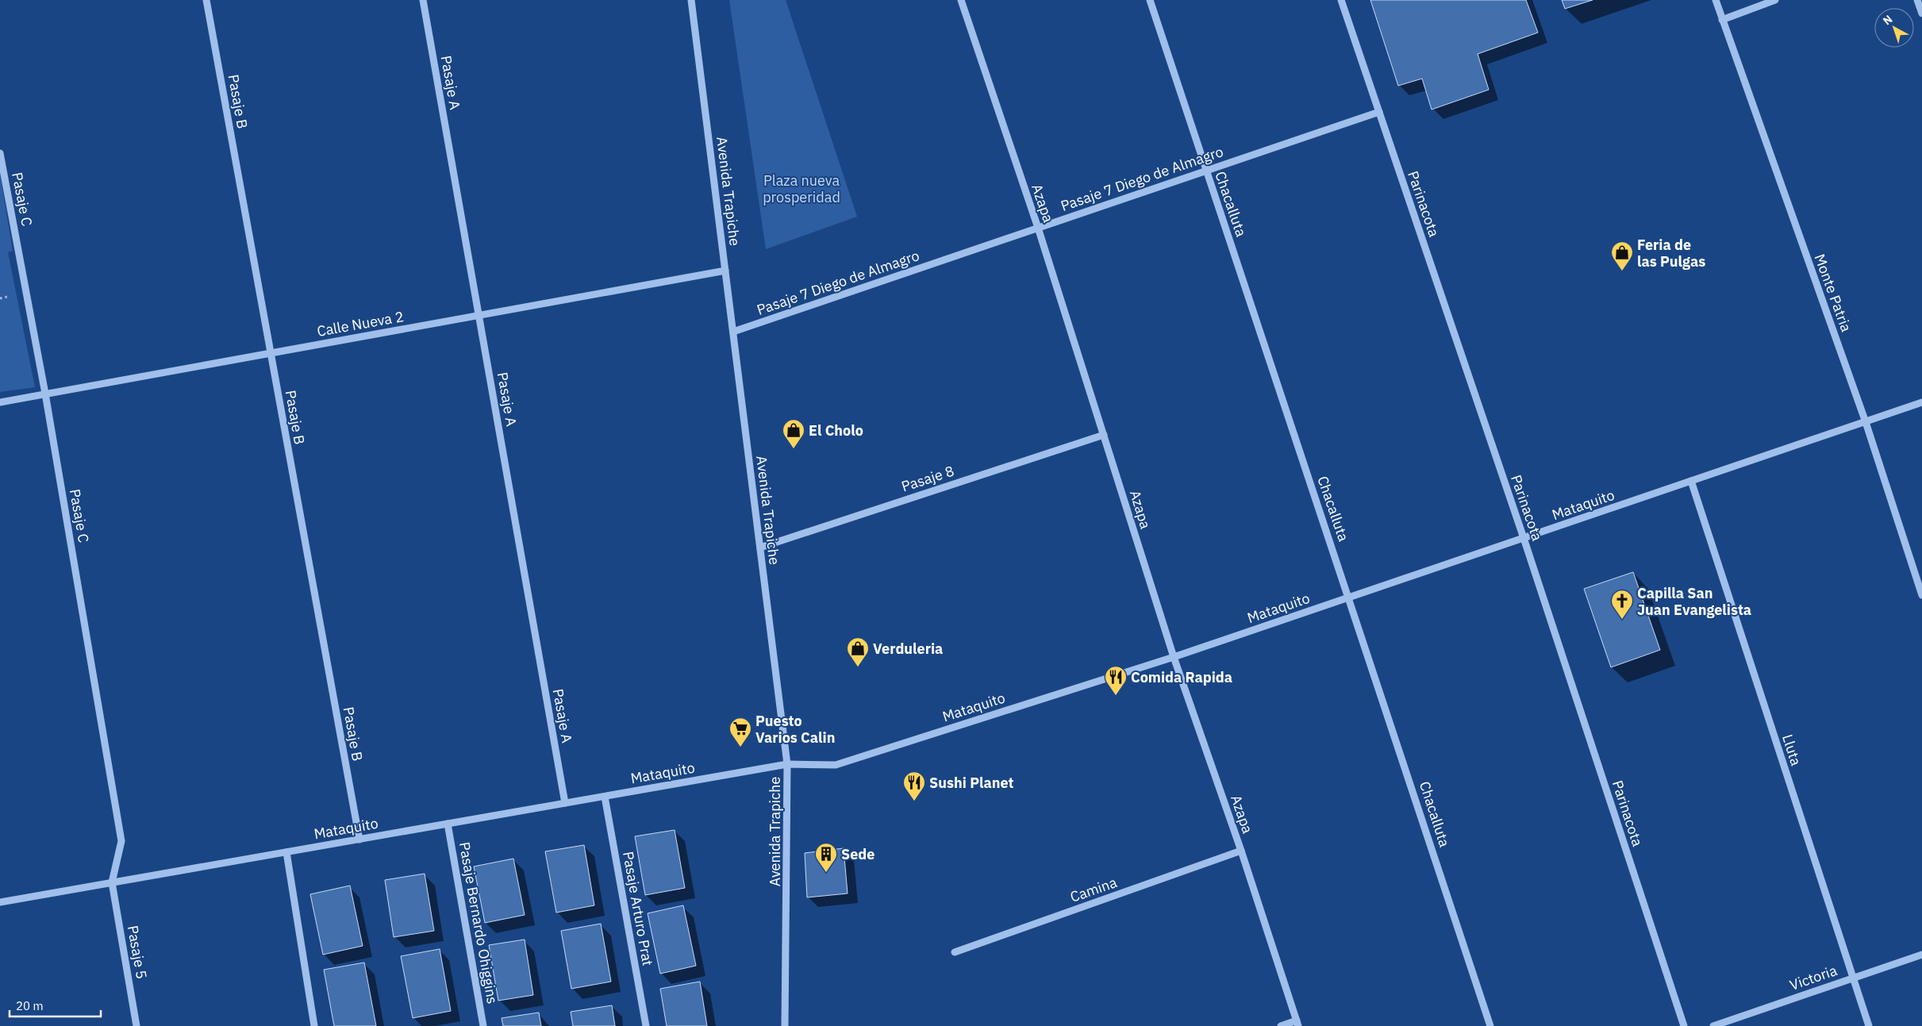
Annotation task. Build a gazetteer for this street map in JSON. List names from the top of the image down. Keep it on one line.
{"streets":{"street":["Pasaje A","Pasaje B","Pasaje 7 Diego de Almagro","Avenida Trapiche","Pasaje C","Azapa","Chacalluta","Parinacota","Monte Patria","Calle Nueva 2","Pasaje 8","Mataquito","Lluta","Camina","Pasaje Arturo Prat","Pasaje Bernardo Ohiggins","Pasaje 5","Victoria"]},"crossings":[["Pasaje A","Calle Nueva 2"],["Pasaje A","Mataquito"],["Pasaje B","Calle Nueva 2"],["Pasaje B","Mataquito"],["Pasaje 7 Diego de Almagro","Avenida Trapiche"],["Pasaje 7 Diego de Almagro","Azapa"],["Pasaje 7 Diego de Almagro","Chacalluta"],["Pasaje 7 Diego de Almagro","Parinacota"],["Avenida Trapiche","Calle Nueva 2"],["Avenida Trapiche","Pasaje 8"],["Avenida Trapiche","Mataquito"],["Pasaje C","Calle Nueva 2"],["Pasaje C","Mataquito"],["Pasaje C","Pasaje 5"],["Azapa","Pasaje 8"],["Azapa","Mataquito"],["Azapa","Camina"],["Chacalluta","Mataquito"],["Parinacota","Mataquito"],["Monte Patria","Mataquito"],["Mataquito","Lluta"],["Mataquito","Pasaje Arturo Prat"],["Mataquito","Pasaje Bernardo Ohiggins"],["Mataquito","Pasaje 5"],["Lluta","Victoria"]],"parks":["Plaza nueva prosperidad"],"places":{"shop":["Feria de las Pulgas","El Cholo","Verduleria"],"church":["Capilla San Juan Evangelista"],"restaurant":["Comida Rapida","Sushi Planet"],"supermarket":["Puesto Varios Calin"],"building":["Sede"]},"scale_bar":"20 m","north":"top left"}
